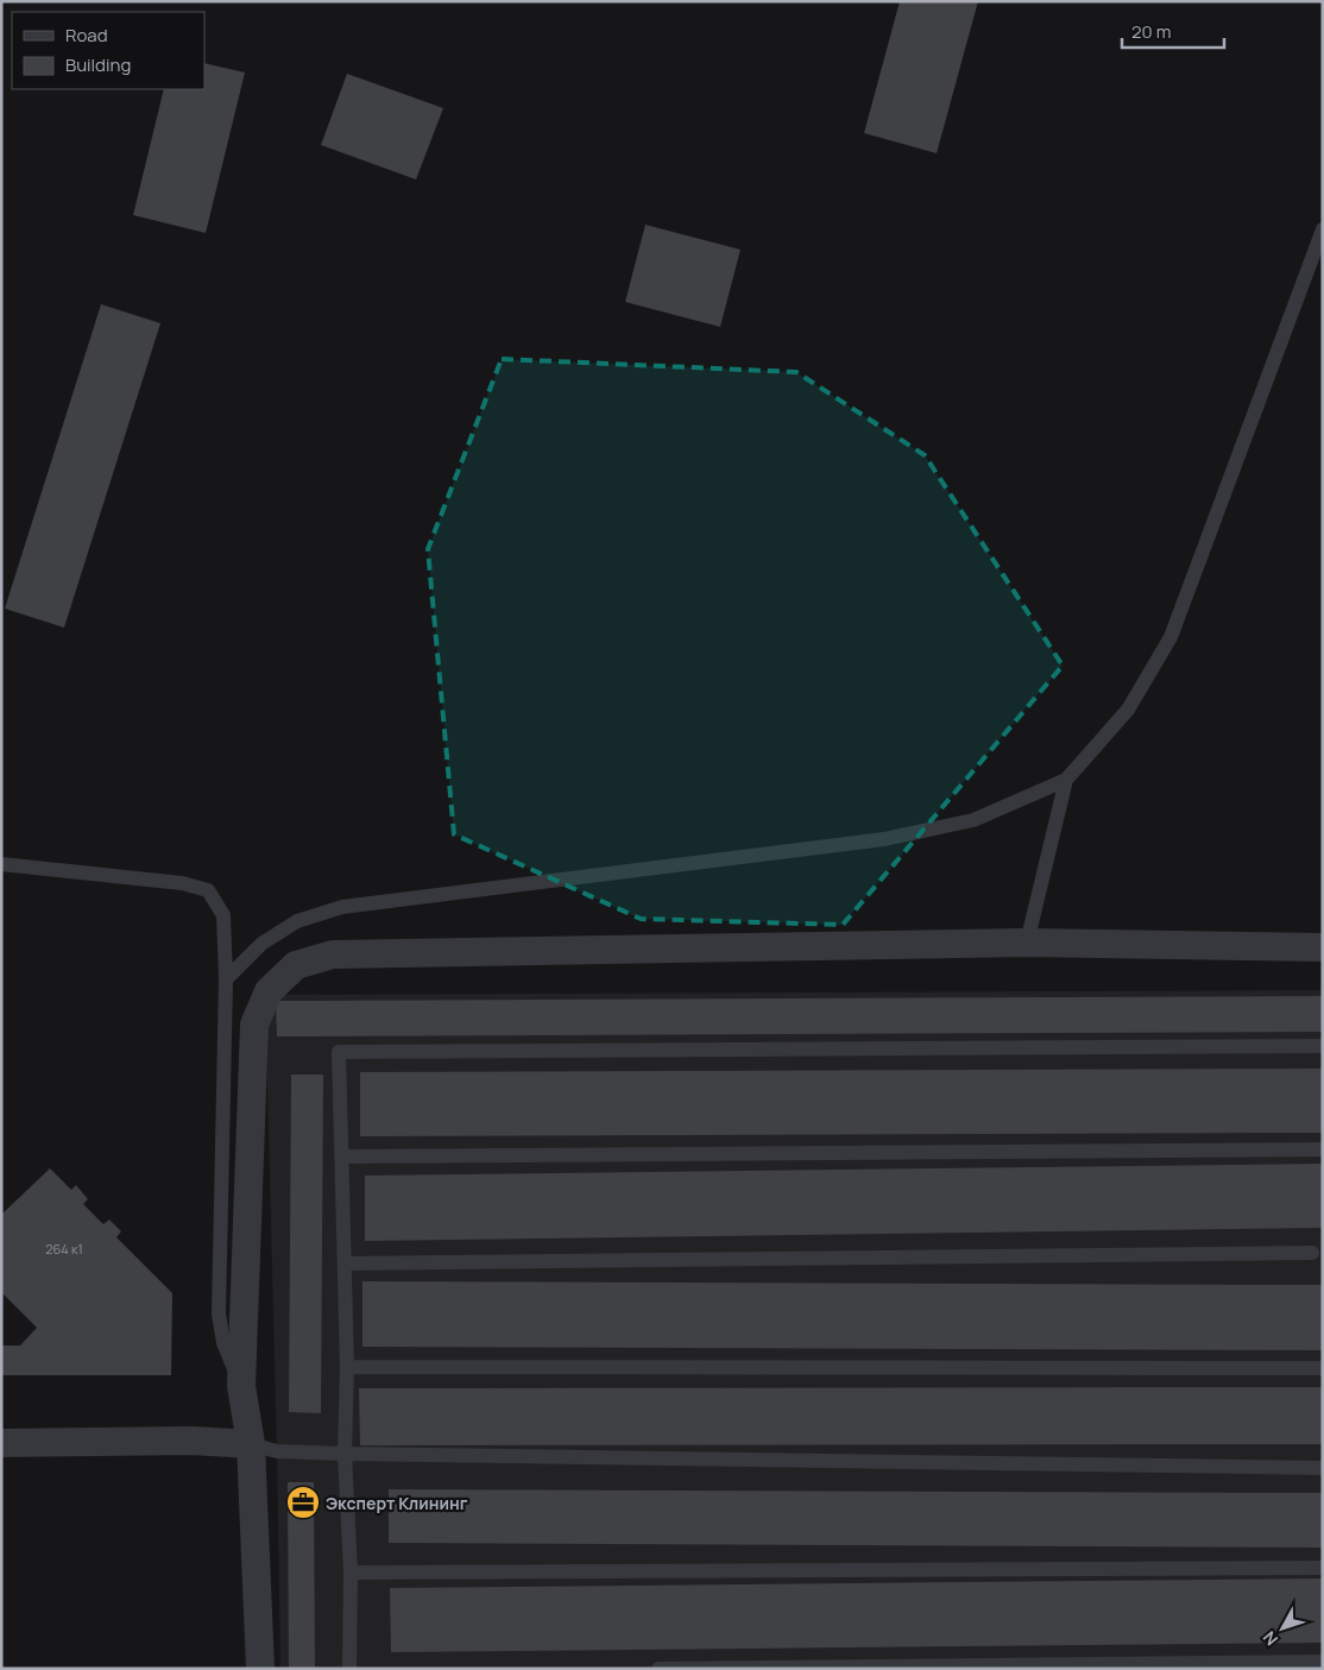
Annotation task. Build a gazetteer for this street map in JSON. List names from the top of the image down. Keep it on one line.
{"places":{"office":["Эксперт Клининг"]},"house_numbers":["264 к1"],"legend":["Road","Building"],"scale_bar":"20 m","north":"bottom left"}
